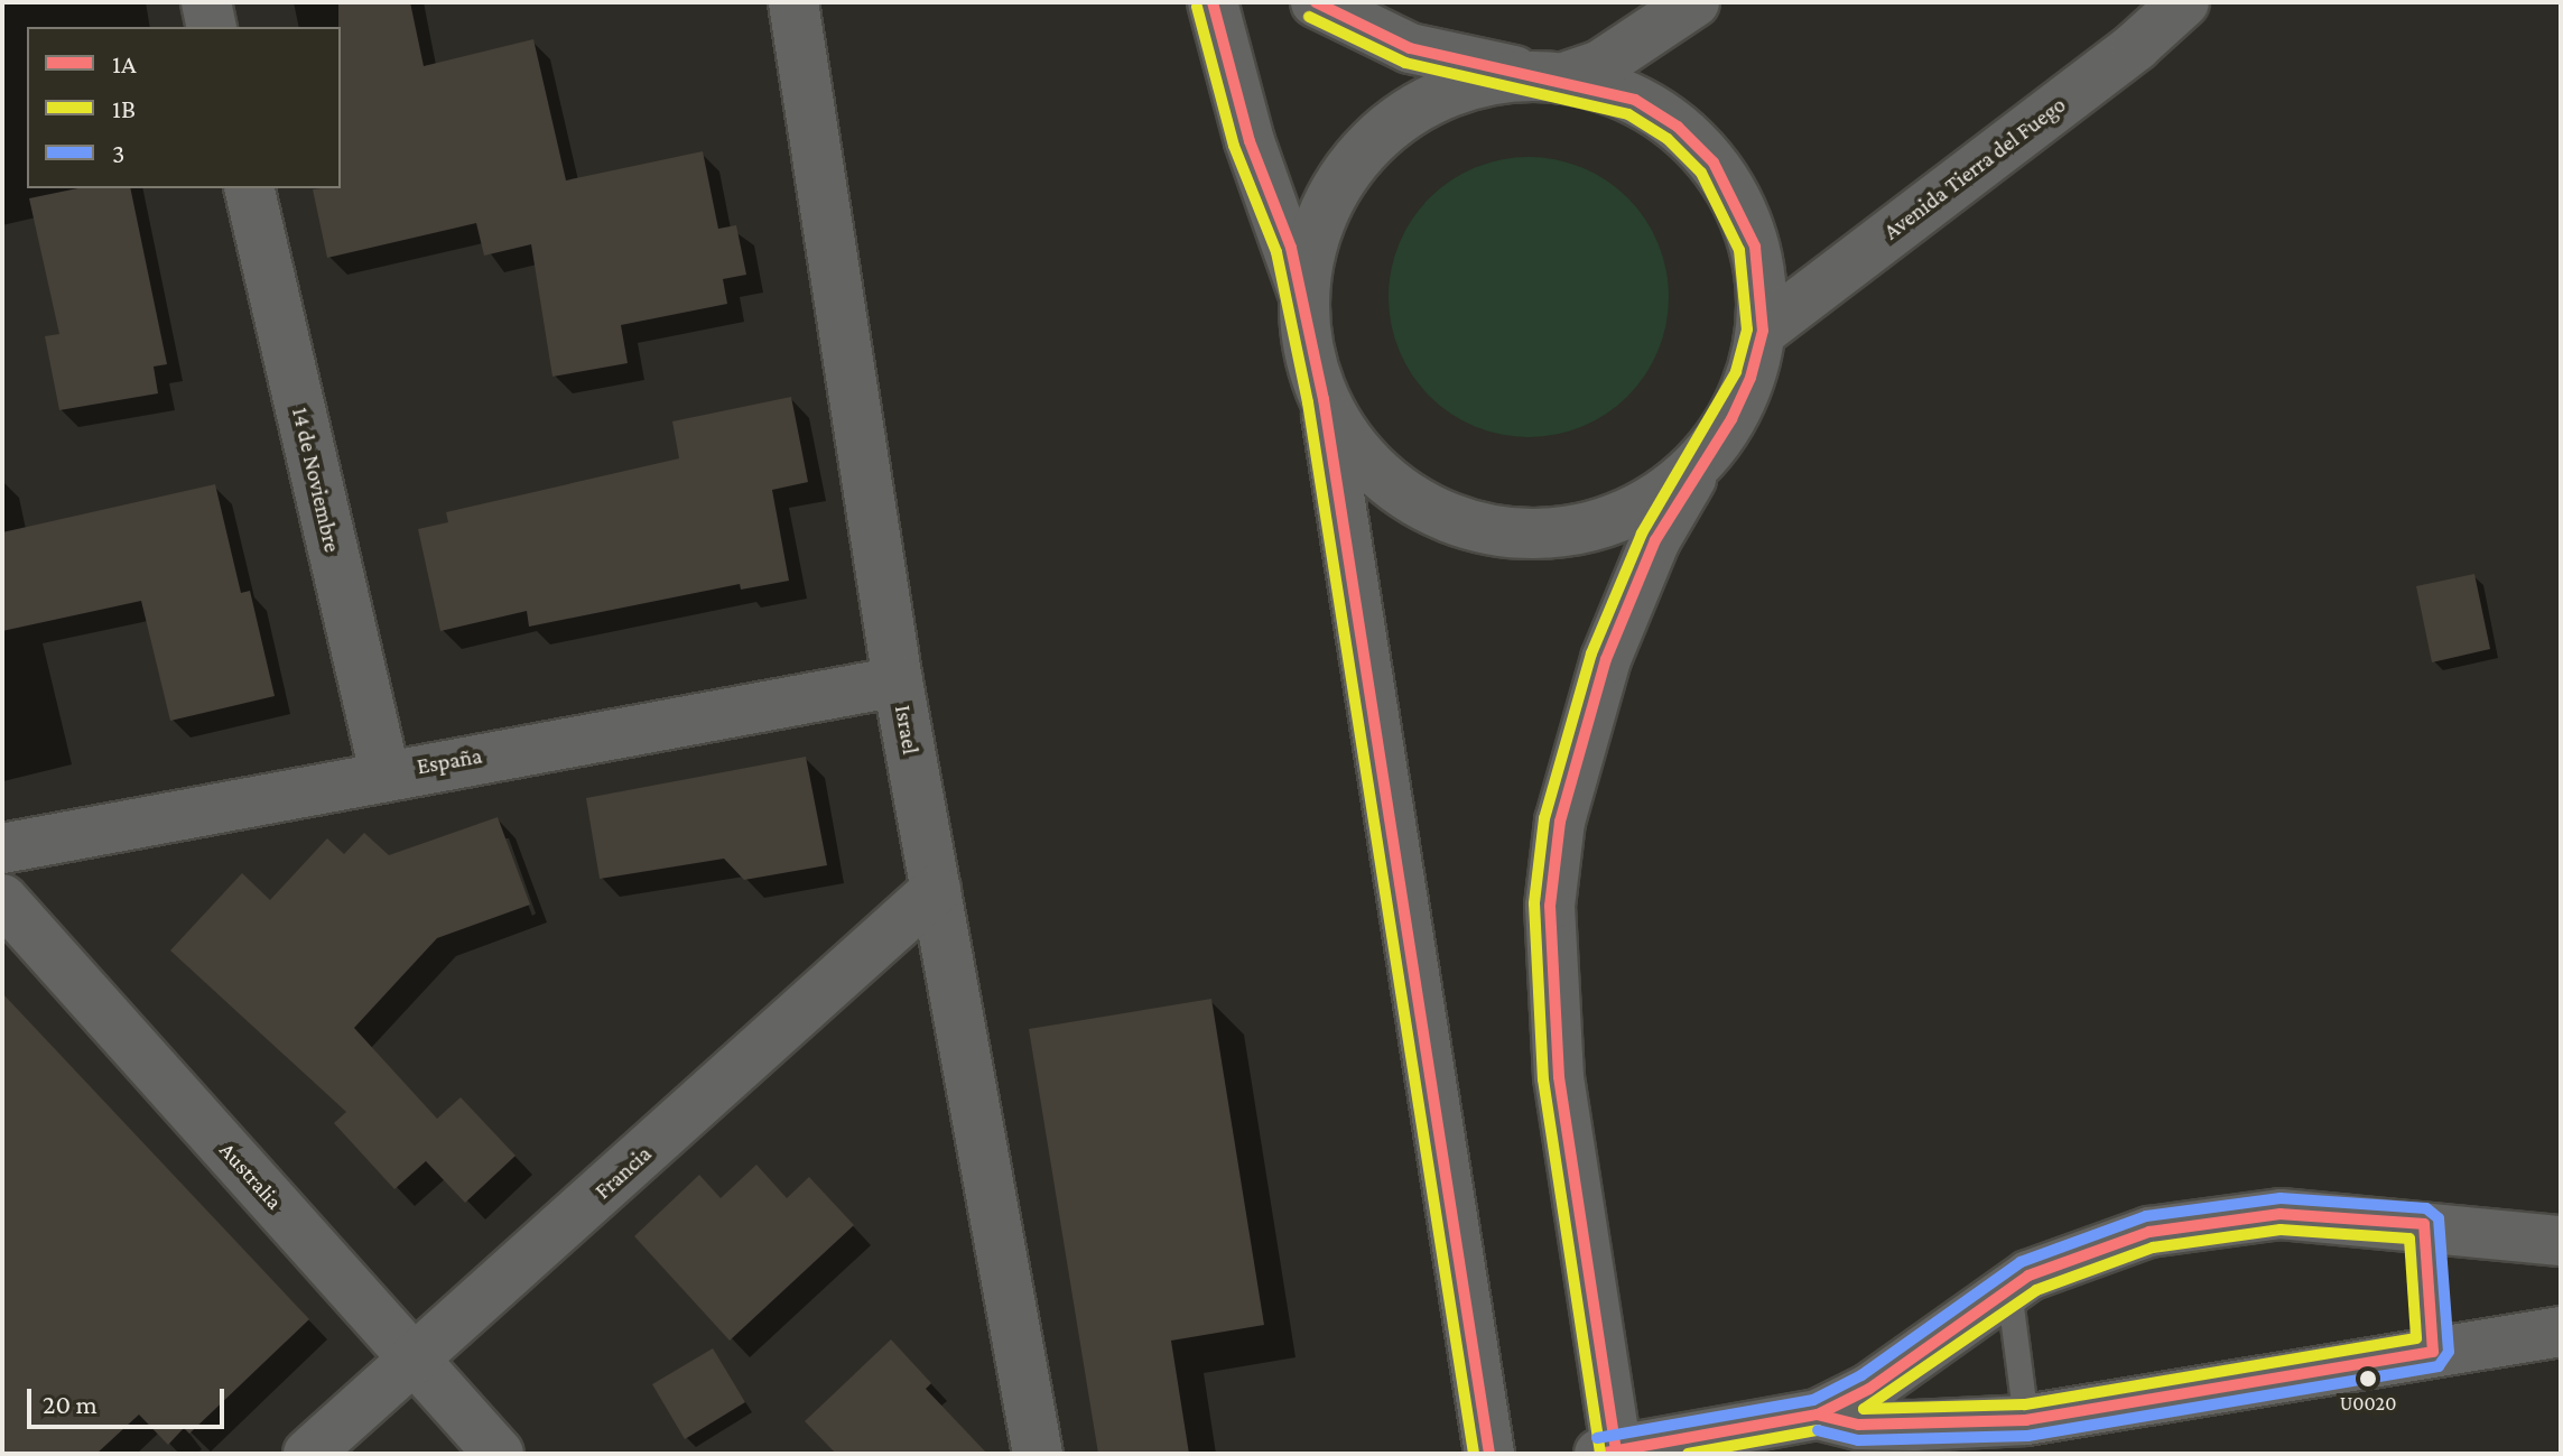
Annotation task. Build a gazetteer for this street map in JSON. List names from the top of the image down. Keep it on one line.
{"streets":{"street":["Avenida Tierra del Fuego","14 de Noviembre","Israel","España","Francia","Australia"]},"crossings":[["14 de Noviembre","España"],["Israel","España"],["Israel","Francia"],["Francia","Australia"]],"places":["U0020"],"lines":["transit line 1A","transit line 1B","transit line 3"],"legend":["1A","1B","3"],"scale_bar":"20 m"}
